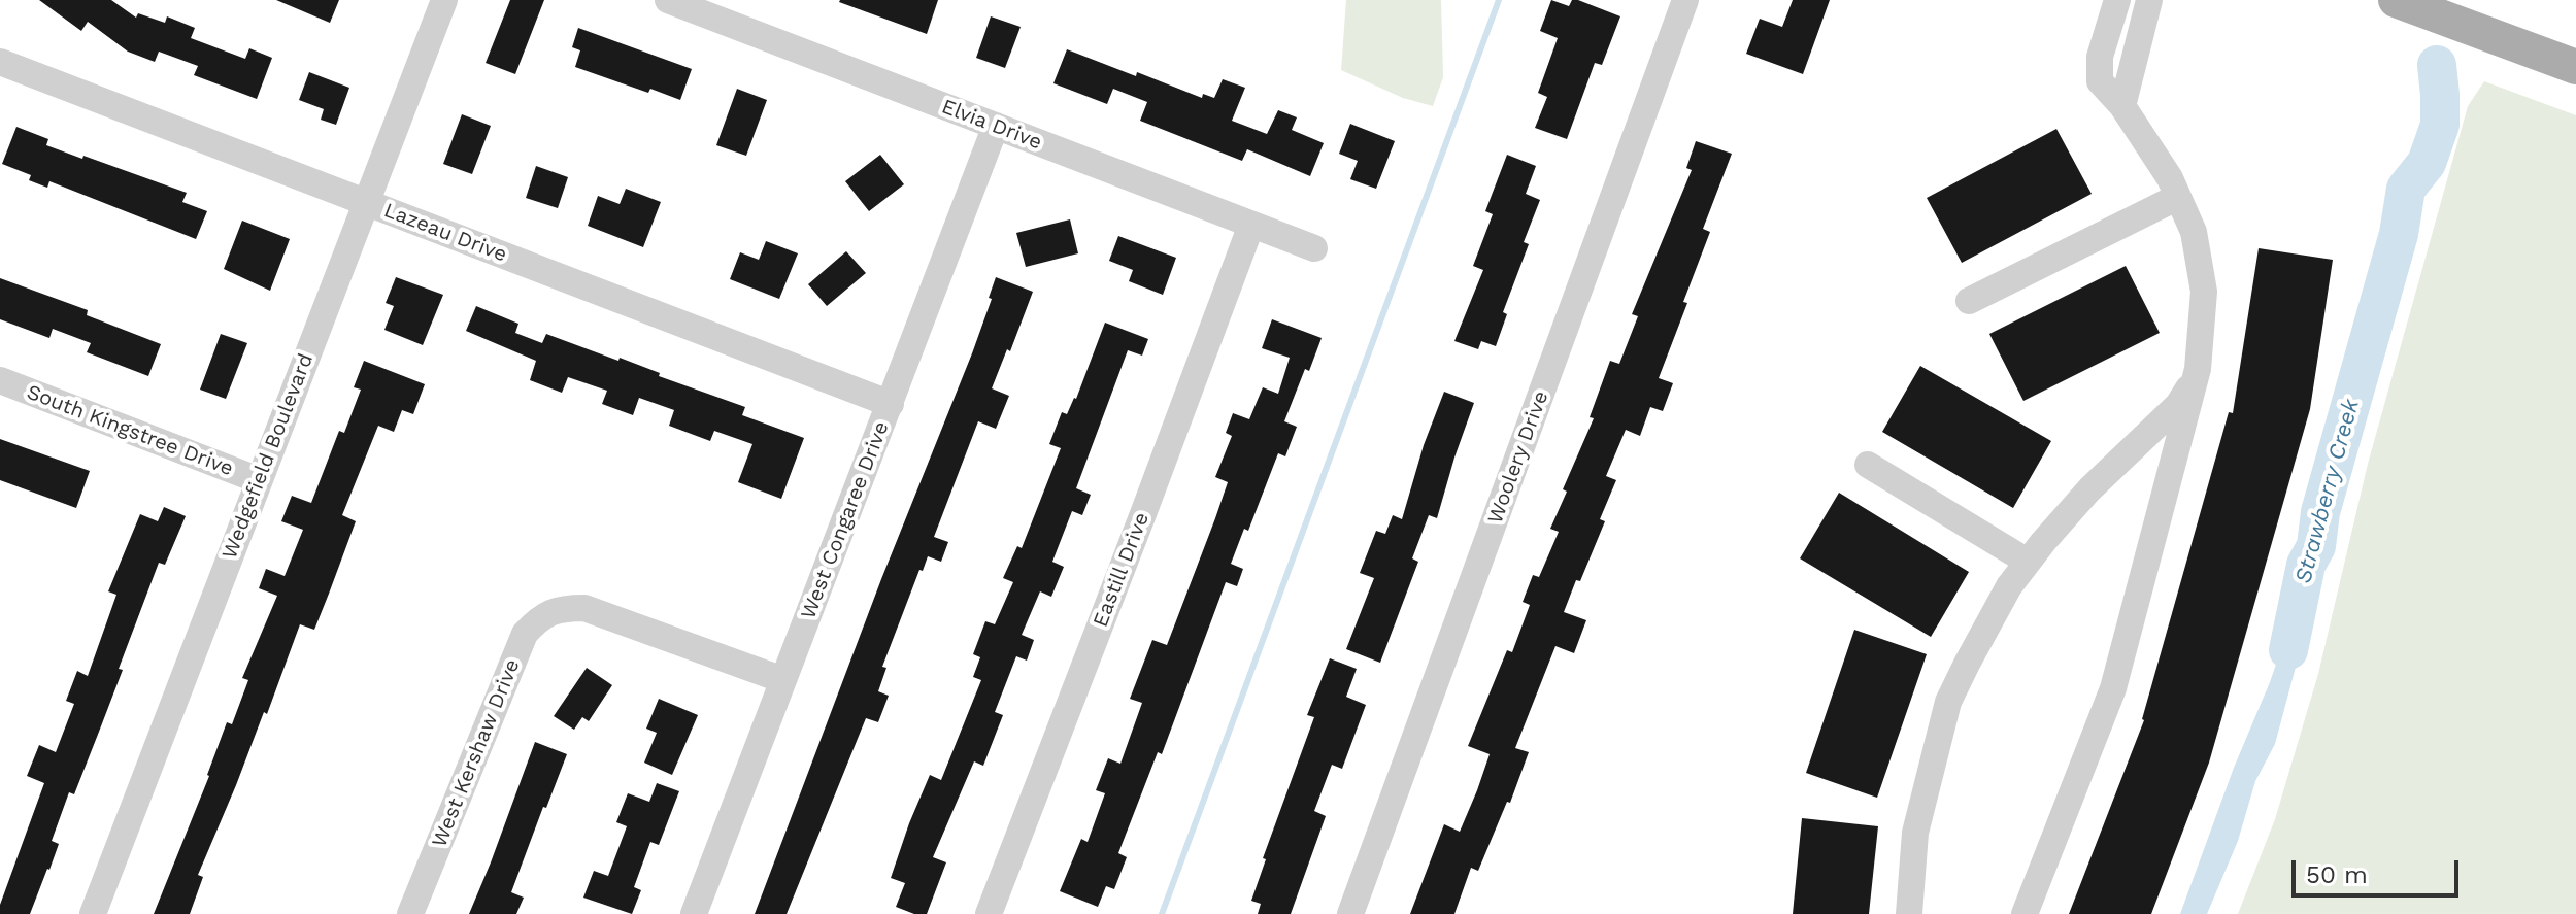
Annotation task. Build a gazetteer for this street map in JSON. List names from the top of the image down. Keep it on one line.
{"streets":{"street":["Elvia Drive","Lazeau Drive","South Kingstree Drive","Wedgefield Boulevard","Woolery Drive","West Congaree Drive","Eastill Drive","West Kershaw Drive"]},"crossings":[["Elvia Drive","West Congaree Drive"],["Elvia Drive","Eastill Drive"],["Lazeau Drive","Wedgefield Boulevard"],["Lazeau Drive","West Congaree Drive"],["South Kingstree Drive","Wedgefield Boulevard"],["West Congaree Drive","West Kershaw Drive"]],"water":["Strawberry Creek"],"scale_bar":"50 m"}
